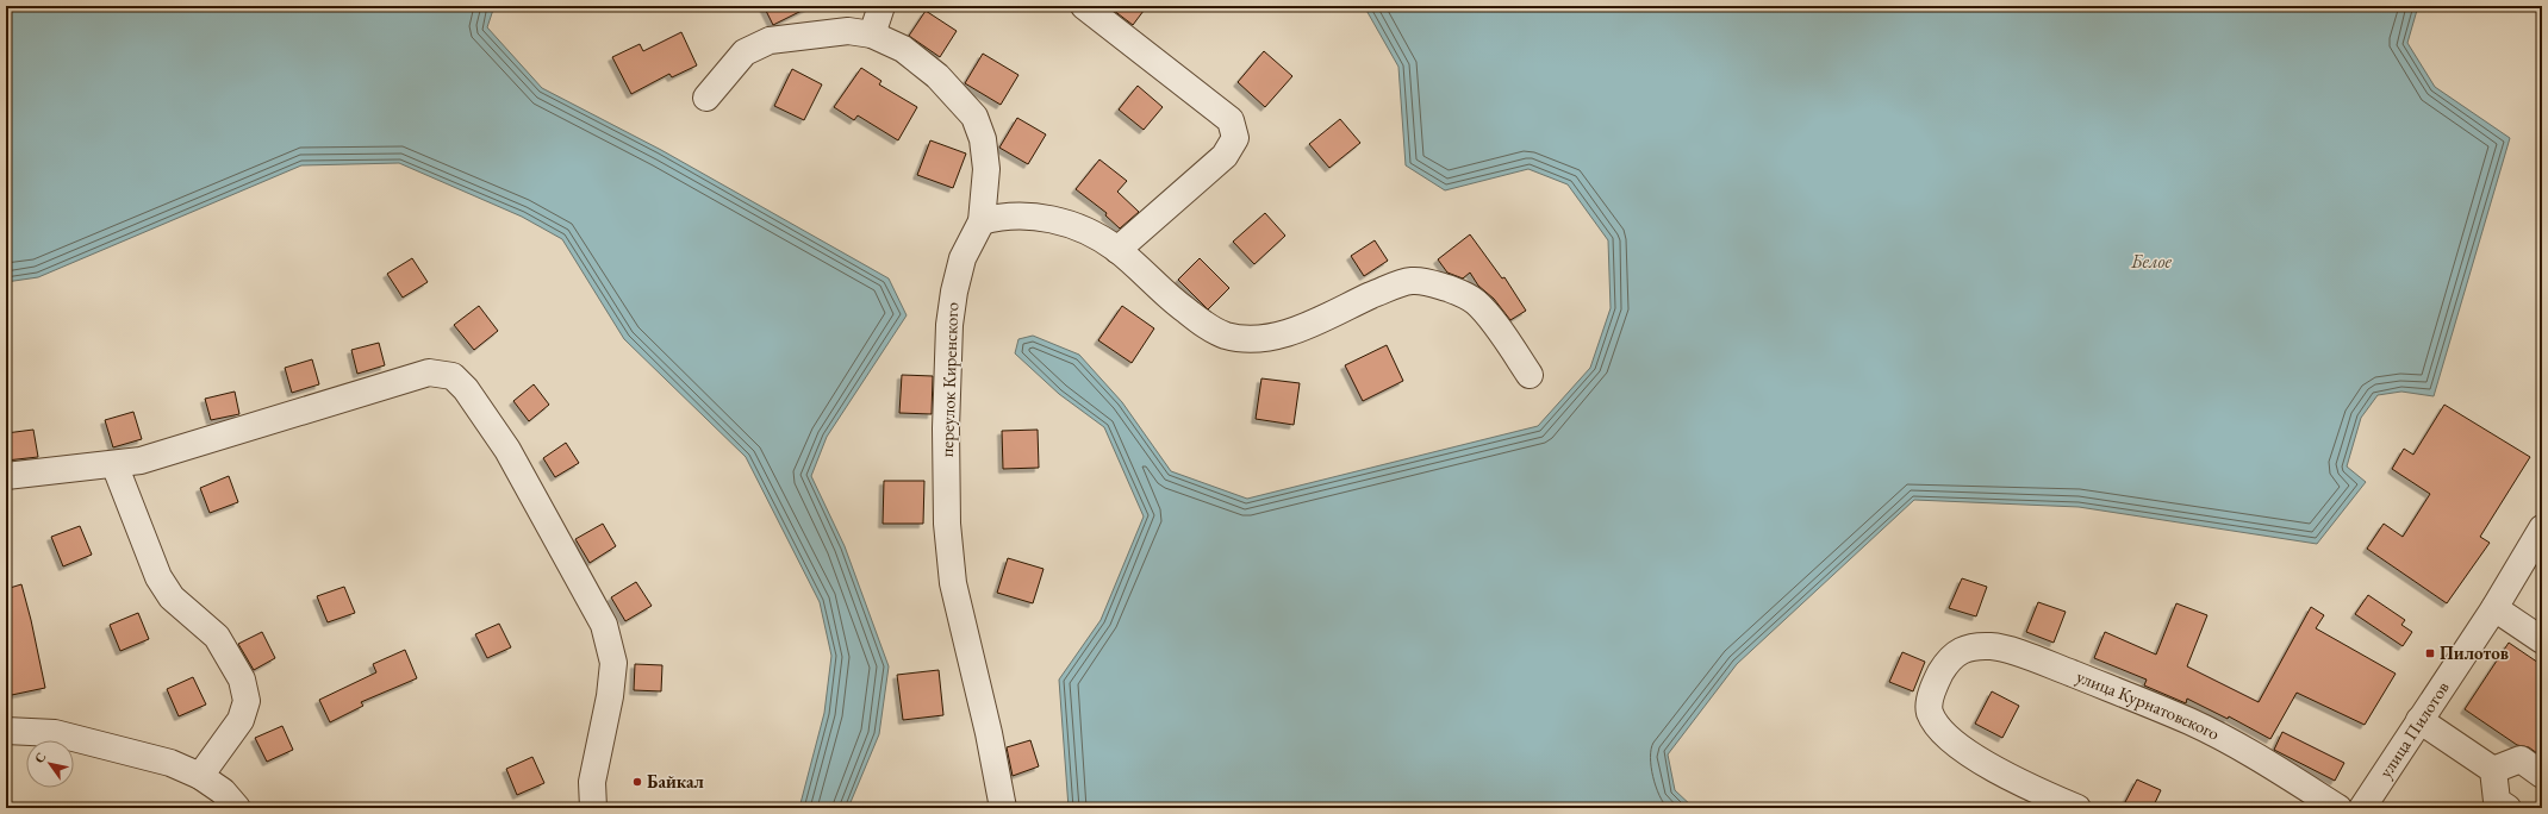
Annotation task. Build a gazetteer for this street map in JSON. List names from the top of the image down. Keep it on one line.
{"streets":{"street":["переулок Киренского","улица Курнатовского","улица Пилотов"]},"water":["Белое"],"places":{"transit":["Пилотов"],"other":["Байкал"]},"north":"top left"}
